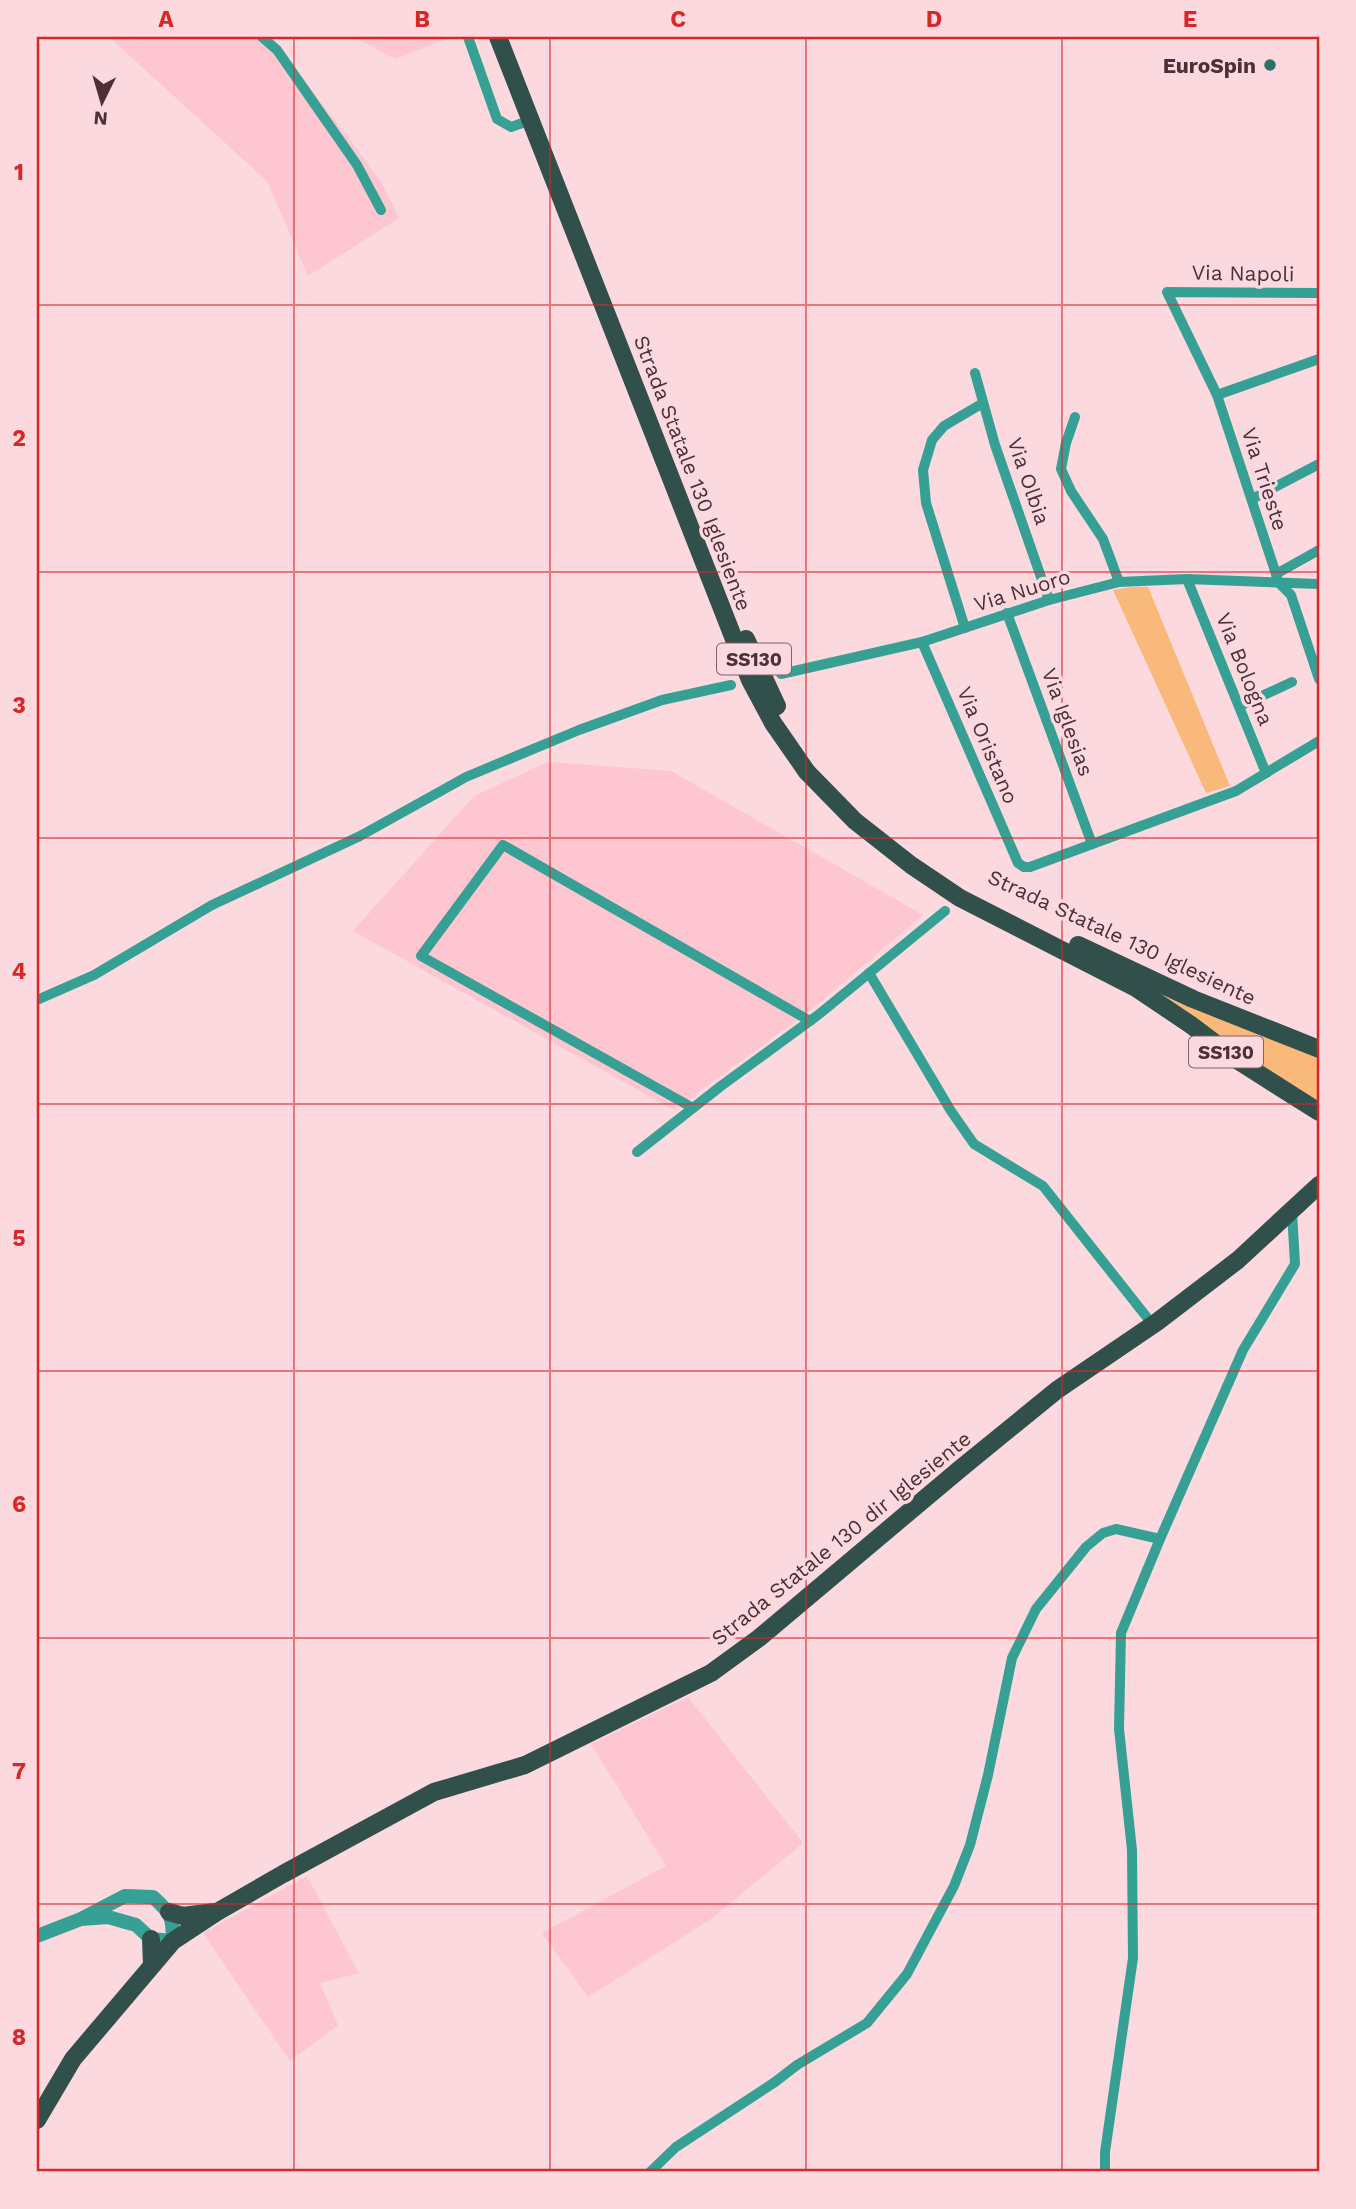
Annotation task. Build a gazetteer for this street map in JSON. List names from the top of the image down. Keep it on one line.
{"streets":{"main road":["Strada Statale 130 Iglesiente","SS130","Strada Statale 130 dir Iglesiente"],"street":["Via Napoli","Via Trieste","Via Olbia","Via Nuoro","Via Bologna","Via Iglesias","Via Oristano"]},"crossings":[["Via Napoli","Via Trieste"],["Via Trieste","Via Nuoro"],["Via Olbia","Via Nuoro"],["Via Nuoro","Via Bologna"],["Via Nuoro","Via Iglesias"],["Via Nuoro","Via Oristano"],["Via Iglesias","Via Oristano"]],"places":["EuroSpin"],"north":"bottom","grid":{"columns":["A","B","C","D","E"],"rows":["1","2","3","4","5","6","7","8"]}}
